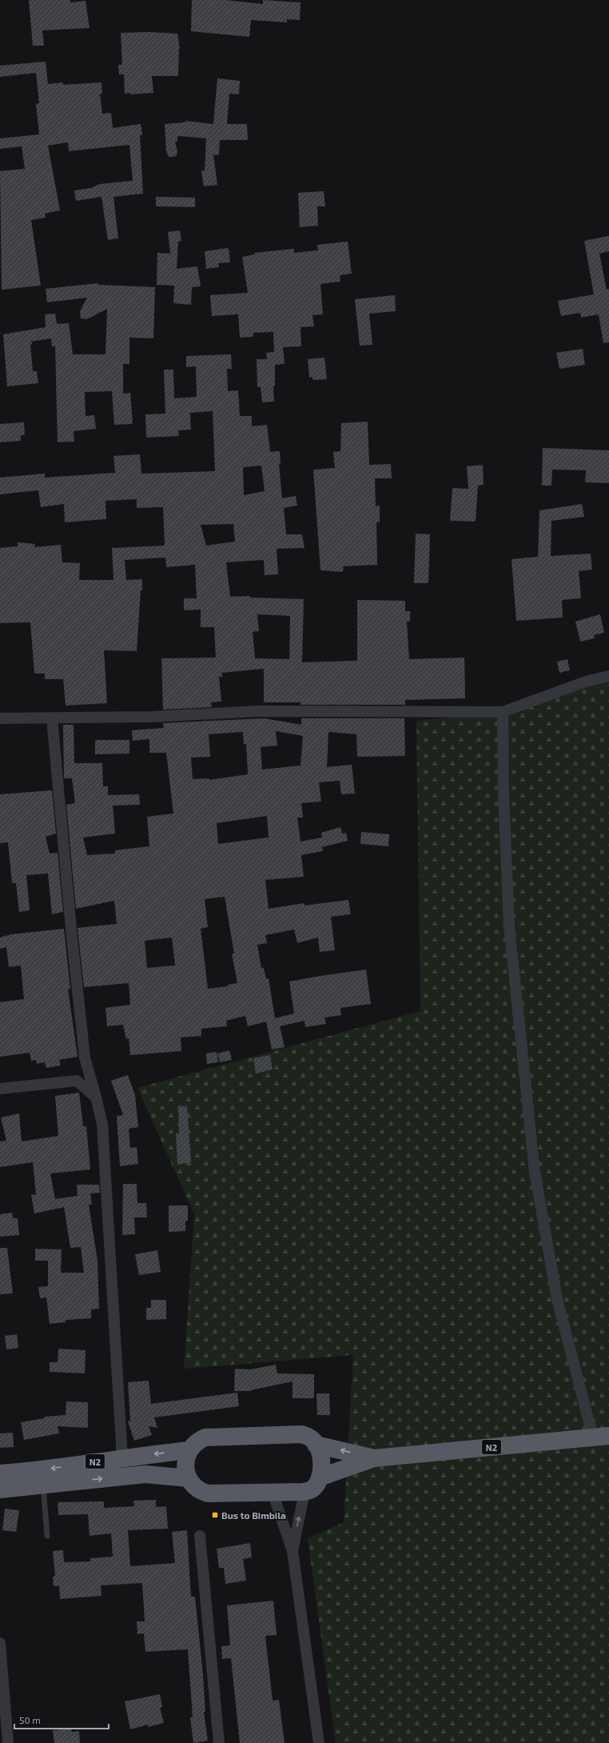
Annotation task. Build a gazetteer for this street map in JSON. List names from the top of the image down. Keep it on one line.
{"streets":{"highway":["N2"]},"places":{"transit":["Bus to Bimbila"]},"scale_bar":"50 m"}
